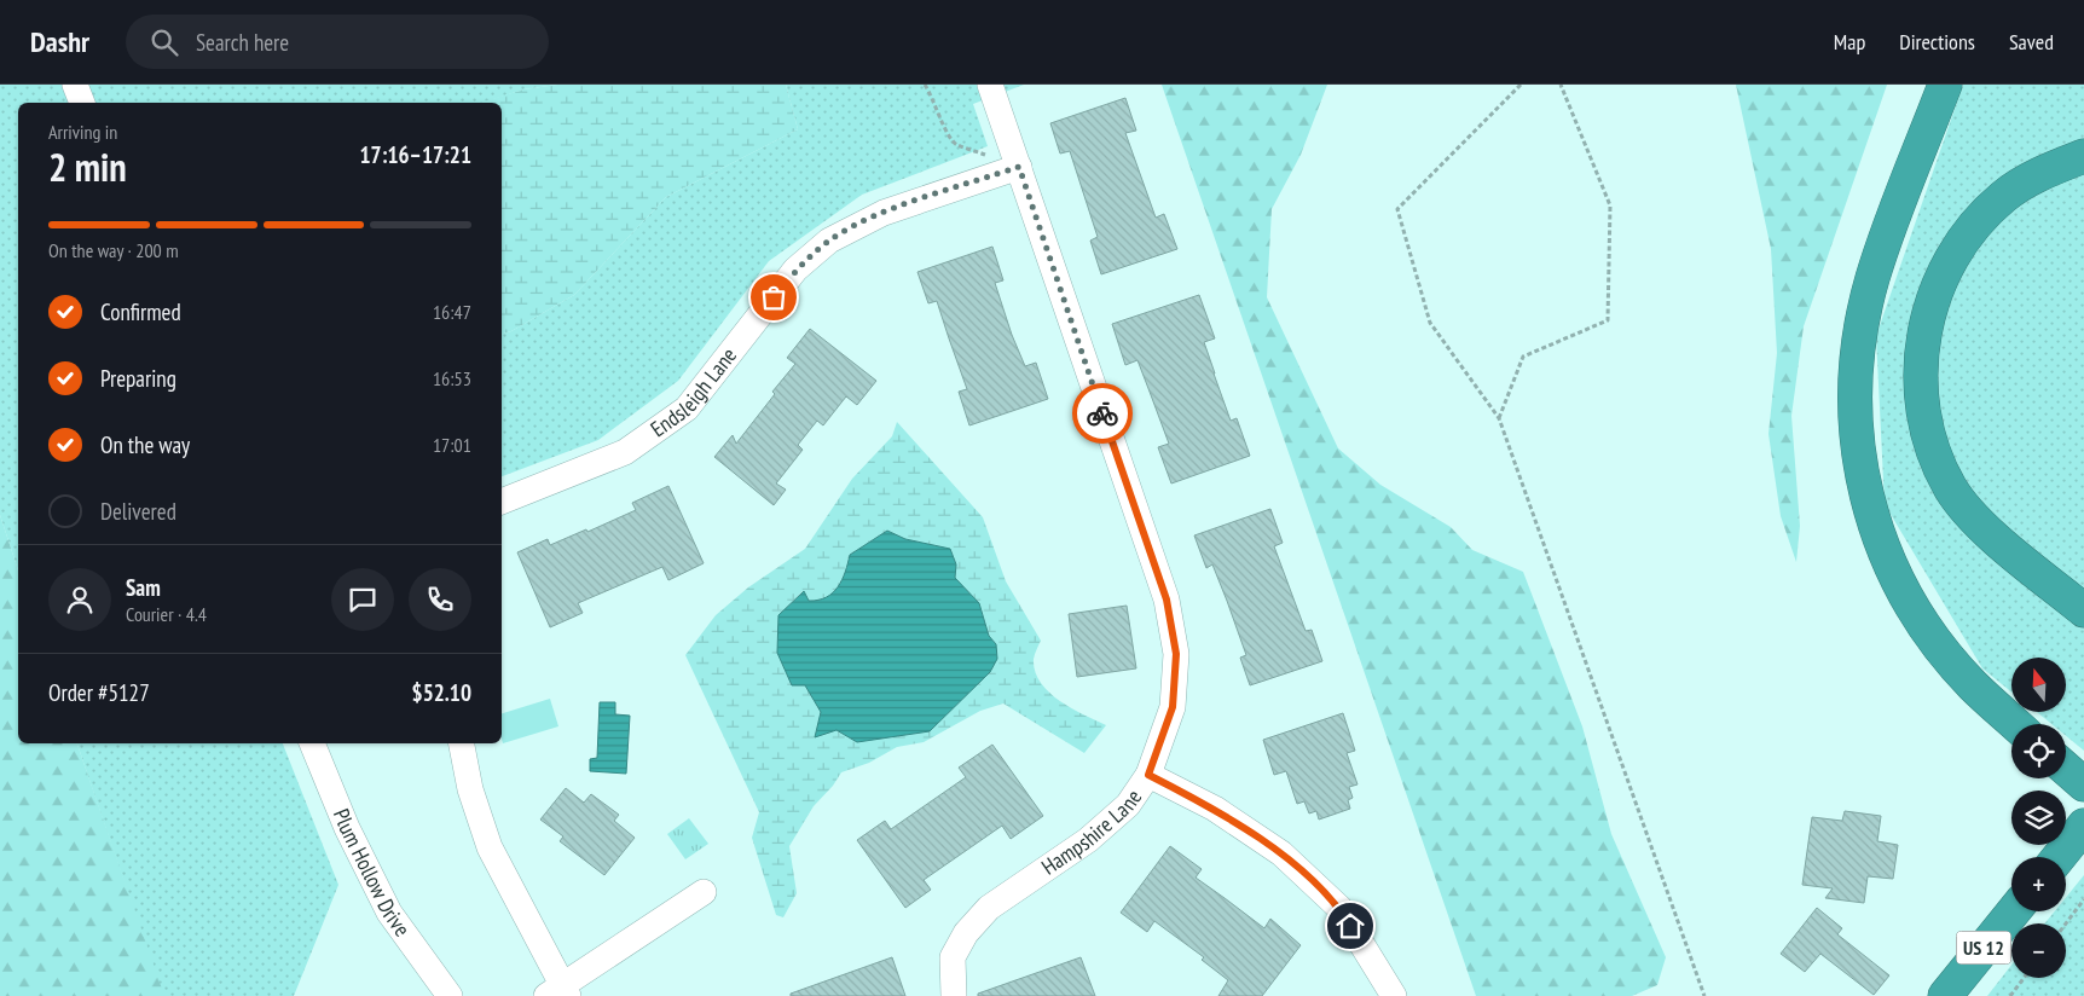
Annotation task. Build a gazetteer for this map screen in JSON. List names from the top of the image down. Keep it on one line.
{"streets":{"highway":["US 12"],"street":["Endsleigh Lane","Hampshire Lane","Plum Hollow Drive"]},"crossings":[["Endsleigh Lane","Hampshire Lane"]],"north":"top","page":{"header":"Dashr","search":"Search here","nav":["Map","Directions","Saved"],"heading":["2 min","Arriving in","17:16–17:21"],"panel":["Sam","Courier · 4.4","Order #5127","$52.10"],"bar":"On the way · 200 m","list":[["Confirmed","16:47"],["Preparing","16:53"],["On the way","17:01"],"Delivered"],"map_buttons":["+","−"]}}
